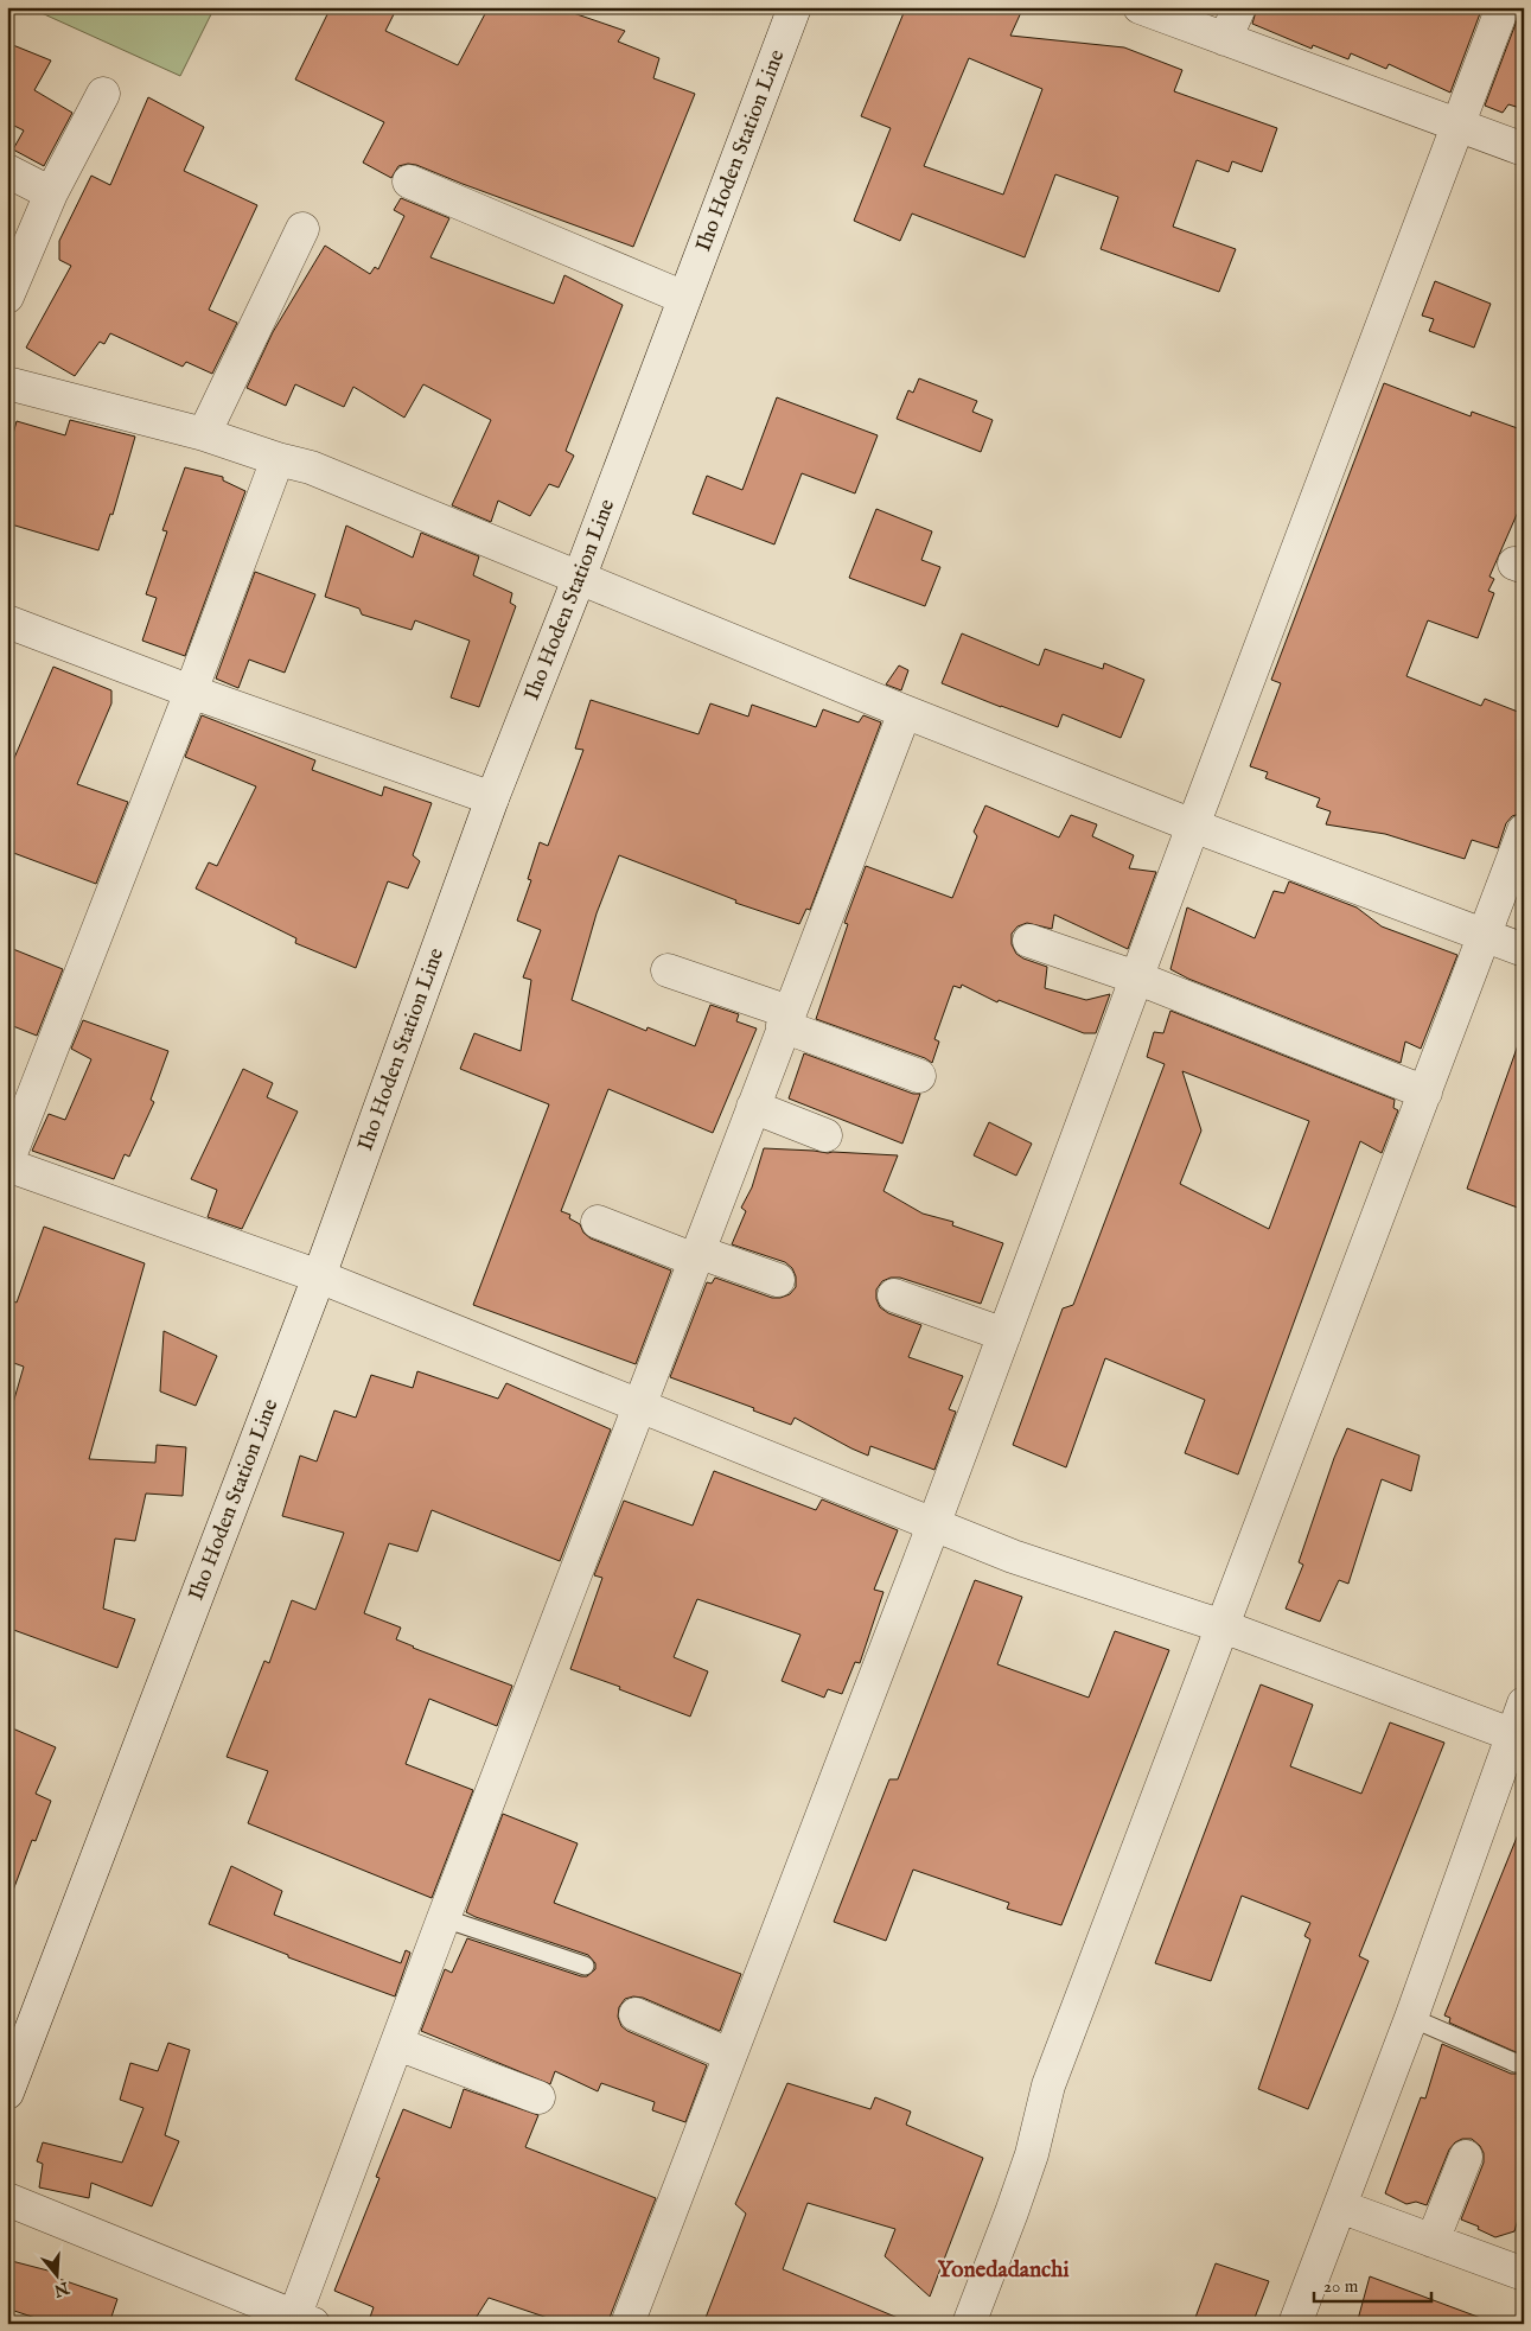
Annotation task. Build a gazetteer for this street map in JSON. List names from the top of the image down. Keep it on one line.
{"streets":{"street":["Iho Hoden Station Line"]},"districts":["Yonedadanchi"],"scale_bar":"20 m","north":"bottom"}
